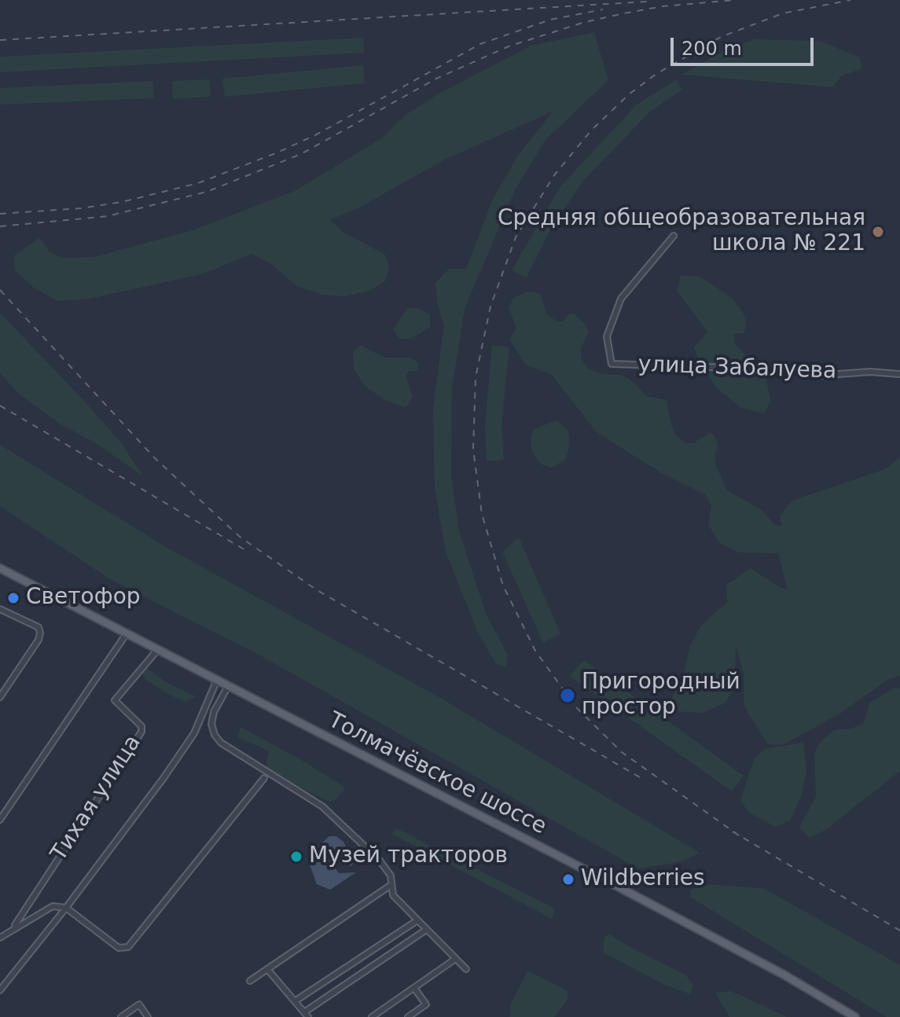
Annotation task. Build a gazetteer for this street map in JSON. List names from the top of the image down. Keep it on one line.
{"streets":{"main road":["Толмачёвское шоссе"],"street":["улица Забалуева","Тихая улица"]},"crossings":[["Толмачёвское шоссе","Тихая улица"]],"places":["Средняя общеобразовательная школа № 221","Светофор","Пригородный простор","Музей тракторов","Wildberries"],"scale_bar":"200 m"}
